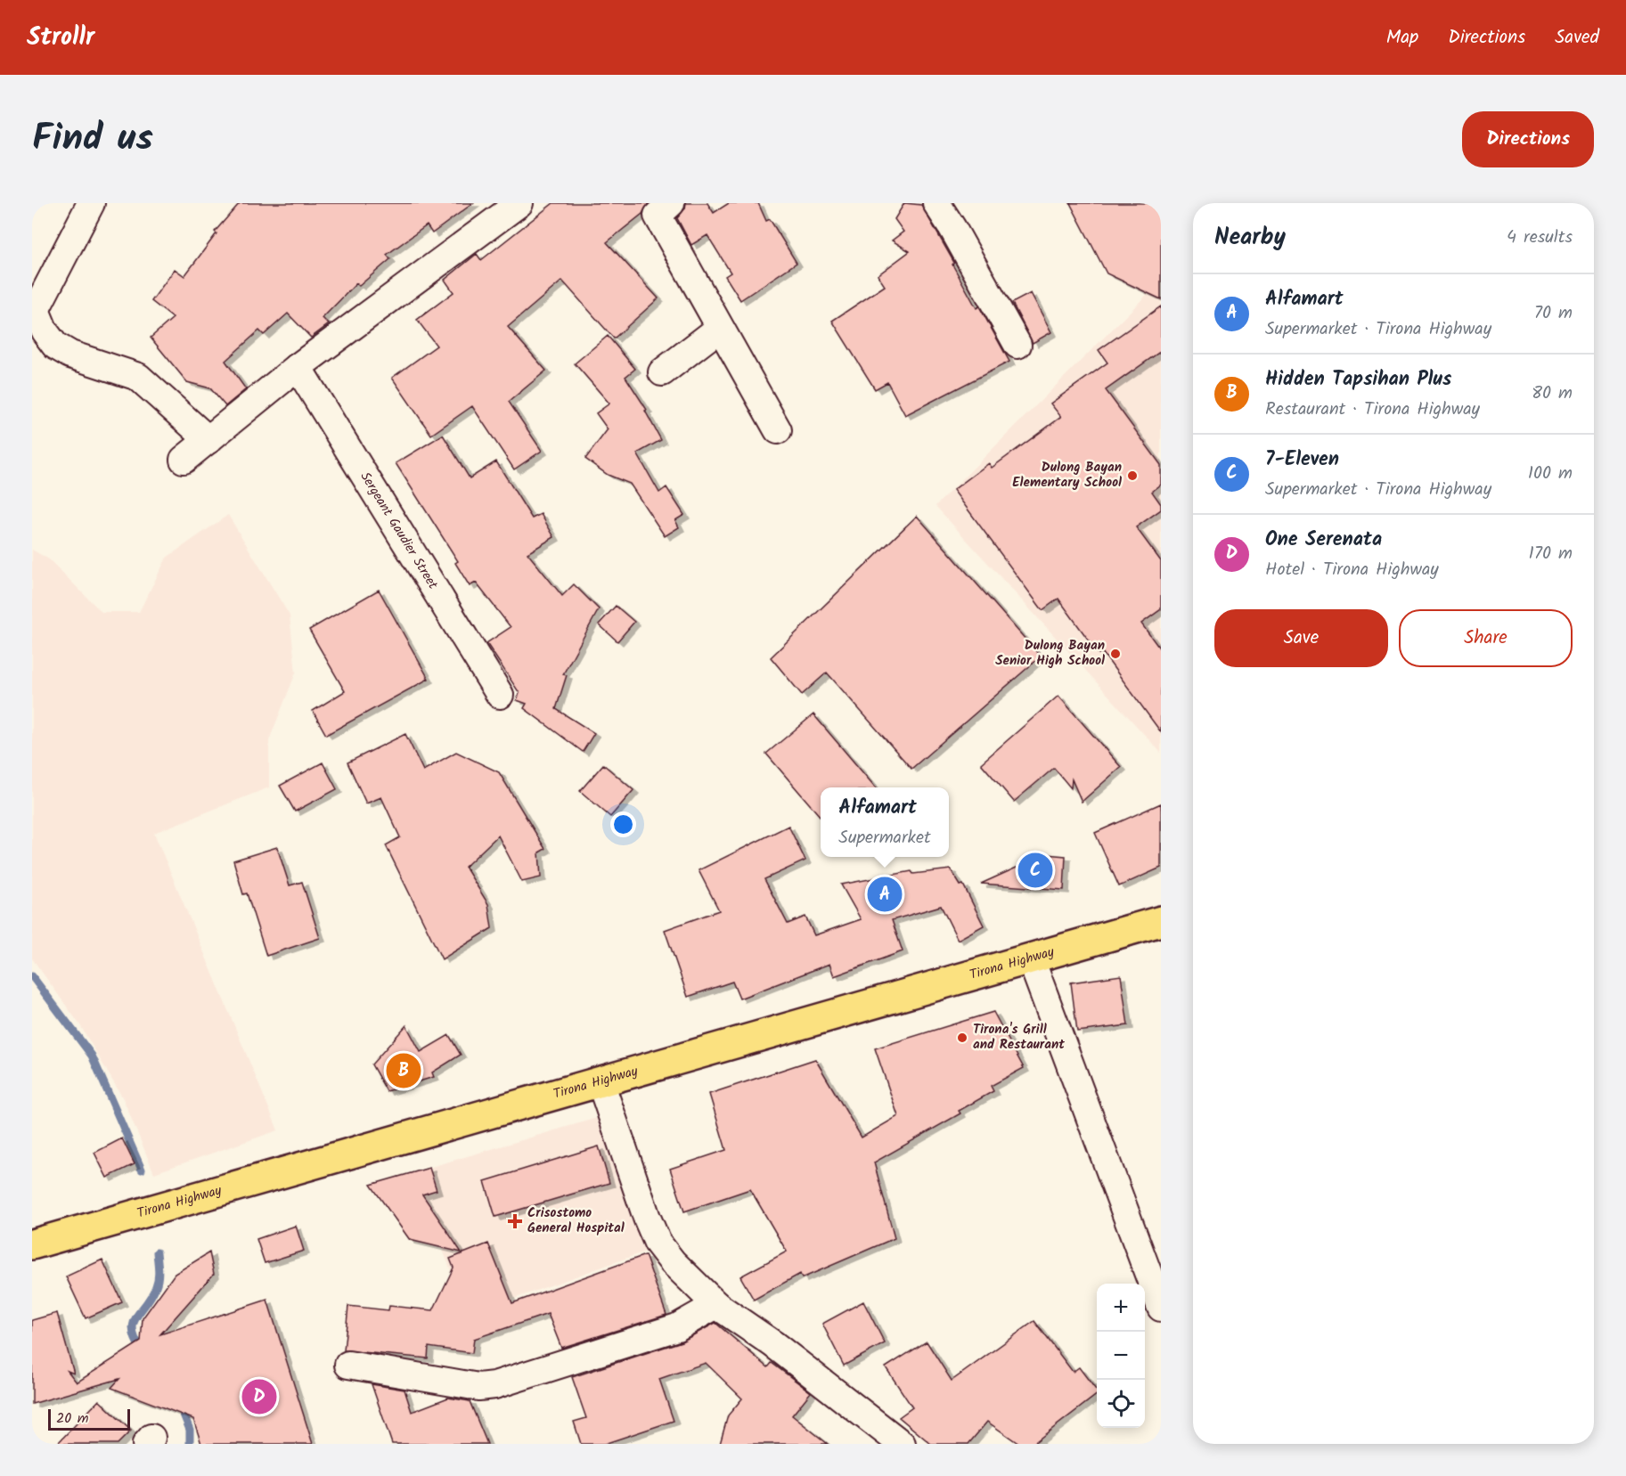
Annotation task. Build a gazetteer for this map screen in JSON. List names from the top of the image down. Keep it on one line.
{"streets":{"main road":["Tirona Highway"],"street":["Sergeant Gaudier Street"]},"places":{"other":["Dulong Bayan Elementary School","Dulong Bayan Senior High School","Tirona's Grill and Restaurant"],"health":["Crisostomo General Hospital"]},"scale_bar":"20 m","page":{"header":"Strollr","nav":["Map","Directions","Saved"],"title":"Find us","buttons":["Directions",["Save","Share"]],"heading":["Nearby","4 results"],"list":[{"mark":"A","name":"Alfamart","note":"Supermarket · Tirona Highway","value":"70 m"},{"mark":"B","name":"Hidden Tapsihan Plus","note":"Restaurant · Tirona Highway","value":"80 m"},{"mark":"C","name":"7-Eleven","note":"Supermarket · Tirona Highway","value":"100 m"},{"mark":"D","name":"One Serenata","note":"Hotel · Tirona Highway","value":"170 m"}],"popup":["Alfamart","Supermarket"],"pins":["C","A","B","D"],"map_buttons":["+","−"],"scale":"20 m"}}
